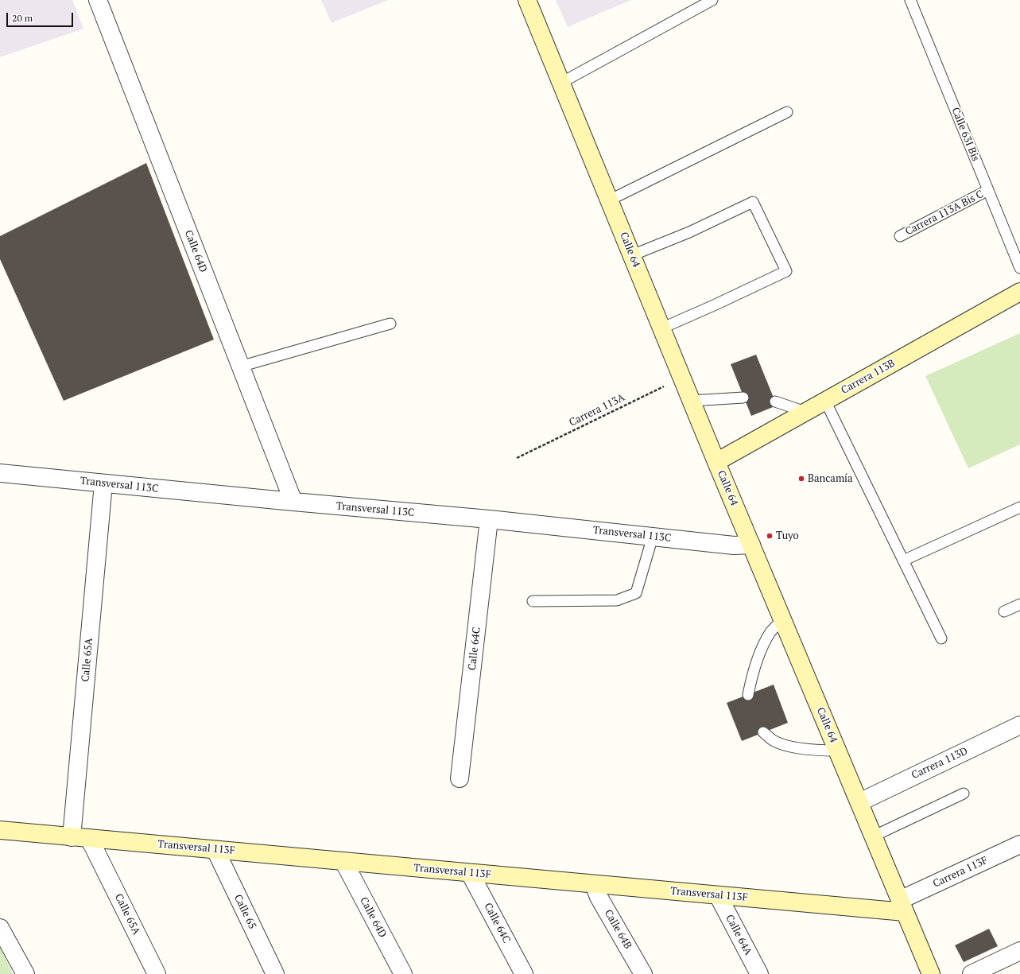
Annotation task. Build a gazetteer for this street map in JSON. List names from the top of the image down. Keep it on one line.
{"streets":{"street":["Calle 64","Calle 64D","Carrera 113B","Transversal 113C","Calle 64C","Calle 65A","Carrera 113D","Transversal 113F","Carrera 113F","Calle 65","Calle 64B","Calle 64A"],"lane":["Calle 63I Bis","Carrera 113A Bis C"],"path":["Carrera 113A"]},"crossings":[["Calle 63I Bis","Carrera 113A Bis C"],["Calle 64","Carrera 113B"],["Calle 64","Carrera 113A"],["Calle 64","Transversal 113C"],["Calle 64","Carrera 113D"],["Calle 64","Transversal 113F"],["Calle 64","Carrera 113F"],["Calle 64D","Transversal 113C"],["Calle 64D","Transversal 113F"],["Transversal 113C","Calle 64C"],["Transversal 113C","Calle 65A"],["Calle 64C","Transversal 113F"],["Calle 65A","Transversal 113F"],["Transversal 113F","Carrera 113F"],["Transversal 113F","Calle 65"],["Transversal 113F","Calle 64B"],["Transversal 113F","Calle 64A"]],"places":["Bancamía","Tuyo"],"scale_bar":"20 m"}
